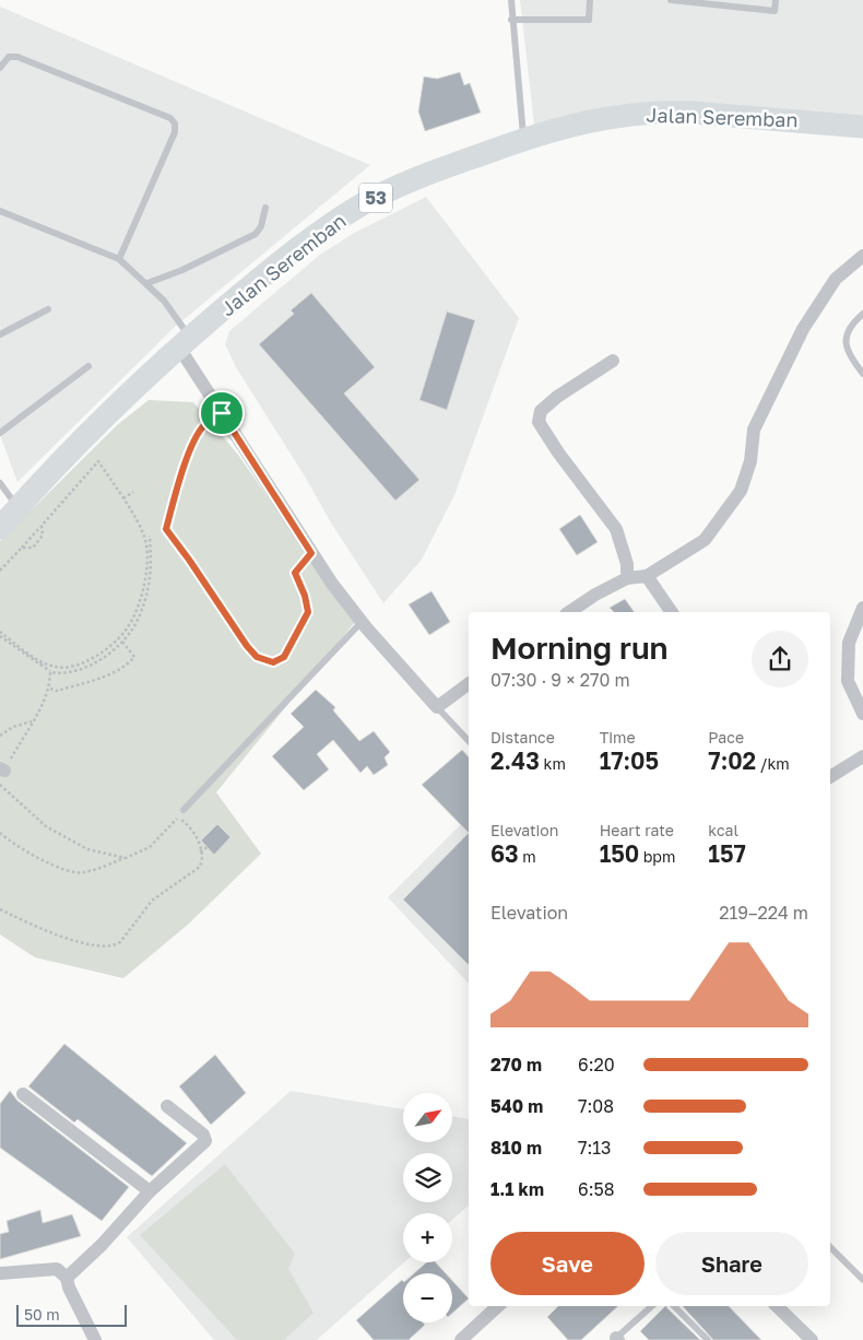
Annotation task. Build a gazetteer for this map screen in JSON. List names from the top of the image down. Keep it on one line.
{"streets":{"main road":["Jalan Seremban","53"]},"scale_bar":"50 m","north":"top right","page":{"heading":["Morning run","07:30 · 9 × 270 m"],"stats":[["Distance","2.43 km"],["Time","17:05"],["Pace","7:02 /km"],["Elevation","63 m"],["Heart rate","150 bpm"],["kcal","157"]],"chart":["Elevation","219–224 m"],"list":[{"name":"270 m","note":"6:20"},{"name":"540 m","note":"7:08"},{"name":"810 m","note":"7:13"},{"name":"1.1 km","note":"6:58"}],"map_buttons":["+","−"],"buttons":["Save","Share"],"scale":"50 m"}}
